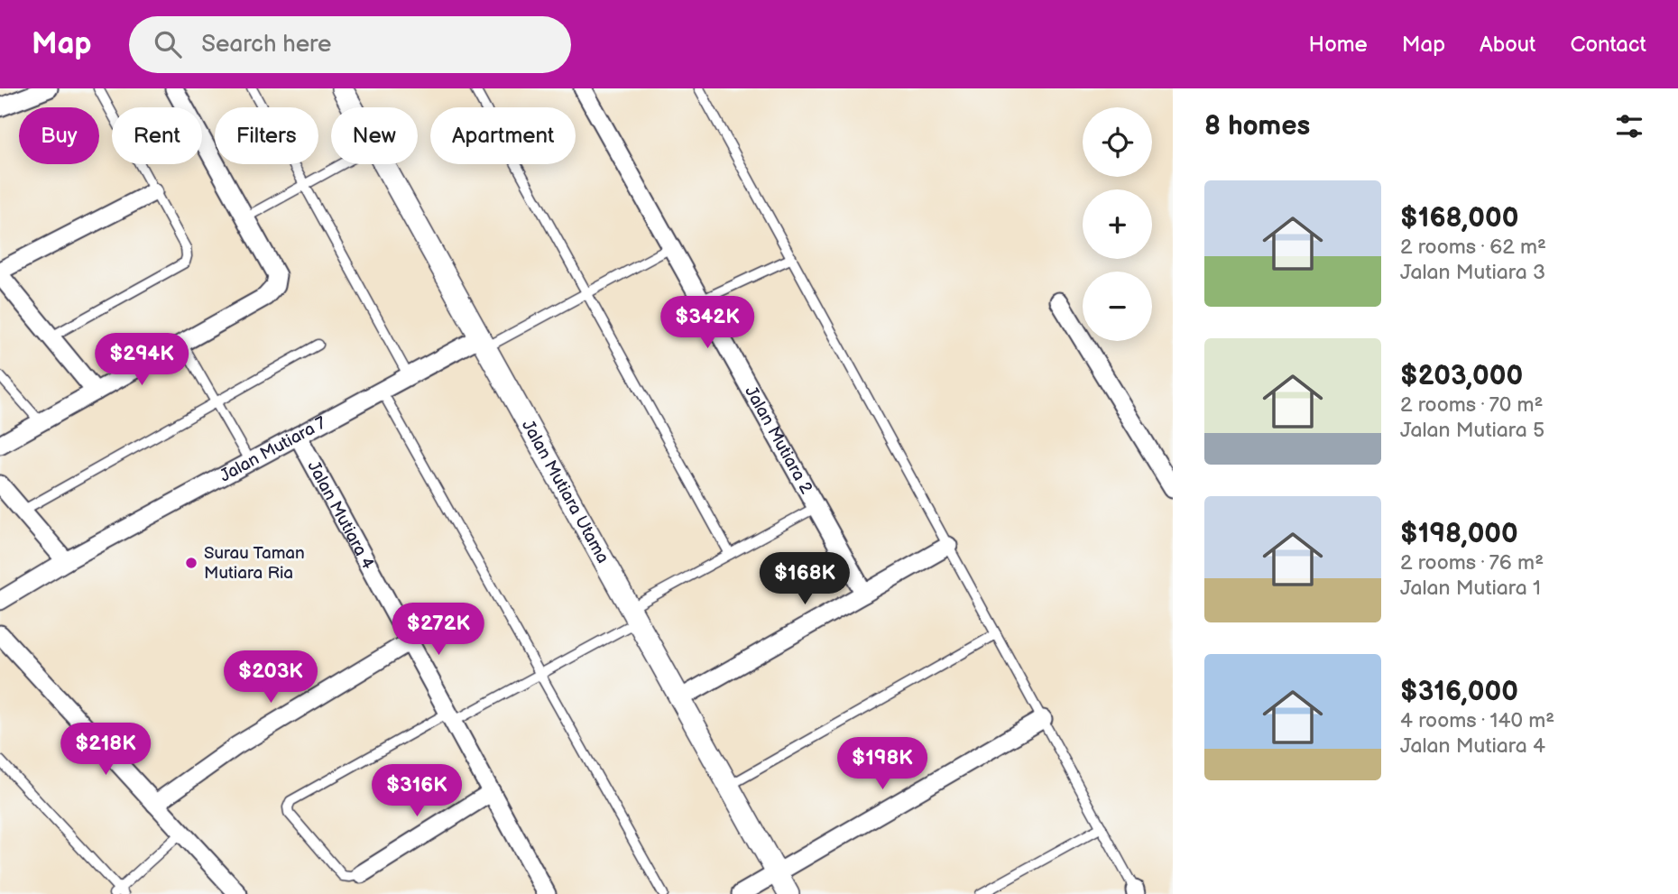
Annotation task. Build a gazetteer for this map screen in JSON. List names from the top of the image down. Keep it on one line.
{"streets":{"street":["Jalan Mutiara 2","Jalan Mutiara 7","Jalan Mutiara Utama","Jalan Mutiara 4"]},"crossings":[["Jalan Mutiara 7","Jalan Mutiara Utama"],["Jalan Mutiara 7","Jalan Mutiara 4"]],"places":["Surau Taman Mutiara Ria"],"page":{"header":"Map","search":"Search here","nav":["Home","Map","About","Contact"],"heading":"8 homes","map_buttons":["+","−"],"chip":["Buy","Rent","Filters","New","Apartment"],"list":[{"name":"$168,000","note":"2 rooms · 62 m² · Jalan Mutiara 3"},{"name":"$203,000","note":"2 rooms · 70 m² · Jalan Mutiara 5"},{"name":"$198,000","note":"2 rooms · 76 m² · Jalan Mutiara 1"},{"name":"$316,000","note":"4 rooms · 140 m² · Jalan Mutiara 4"}],"price":["$342K","$294K","$168K","$272K","$203K","$218K","$198K","$316K"]}}
